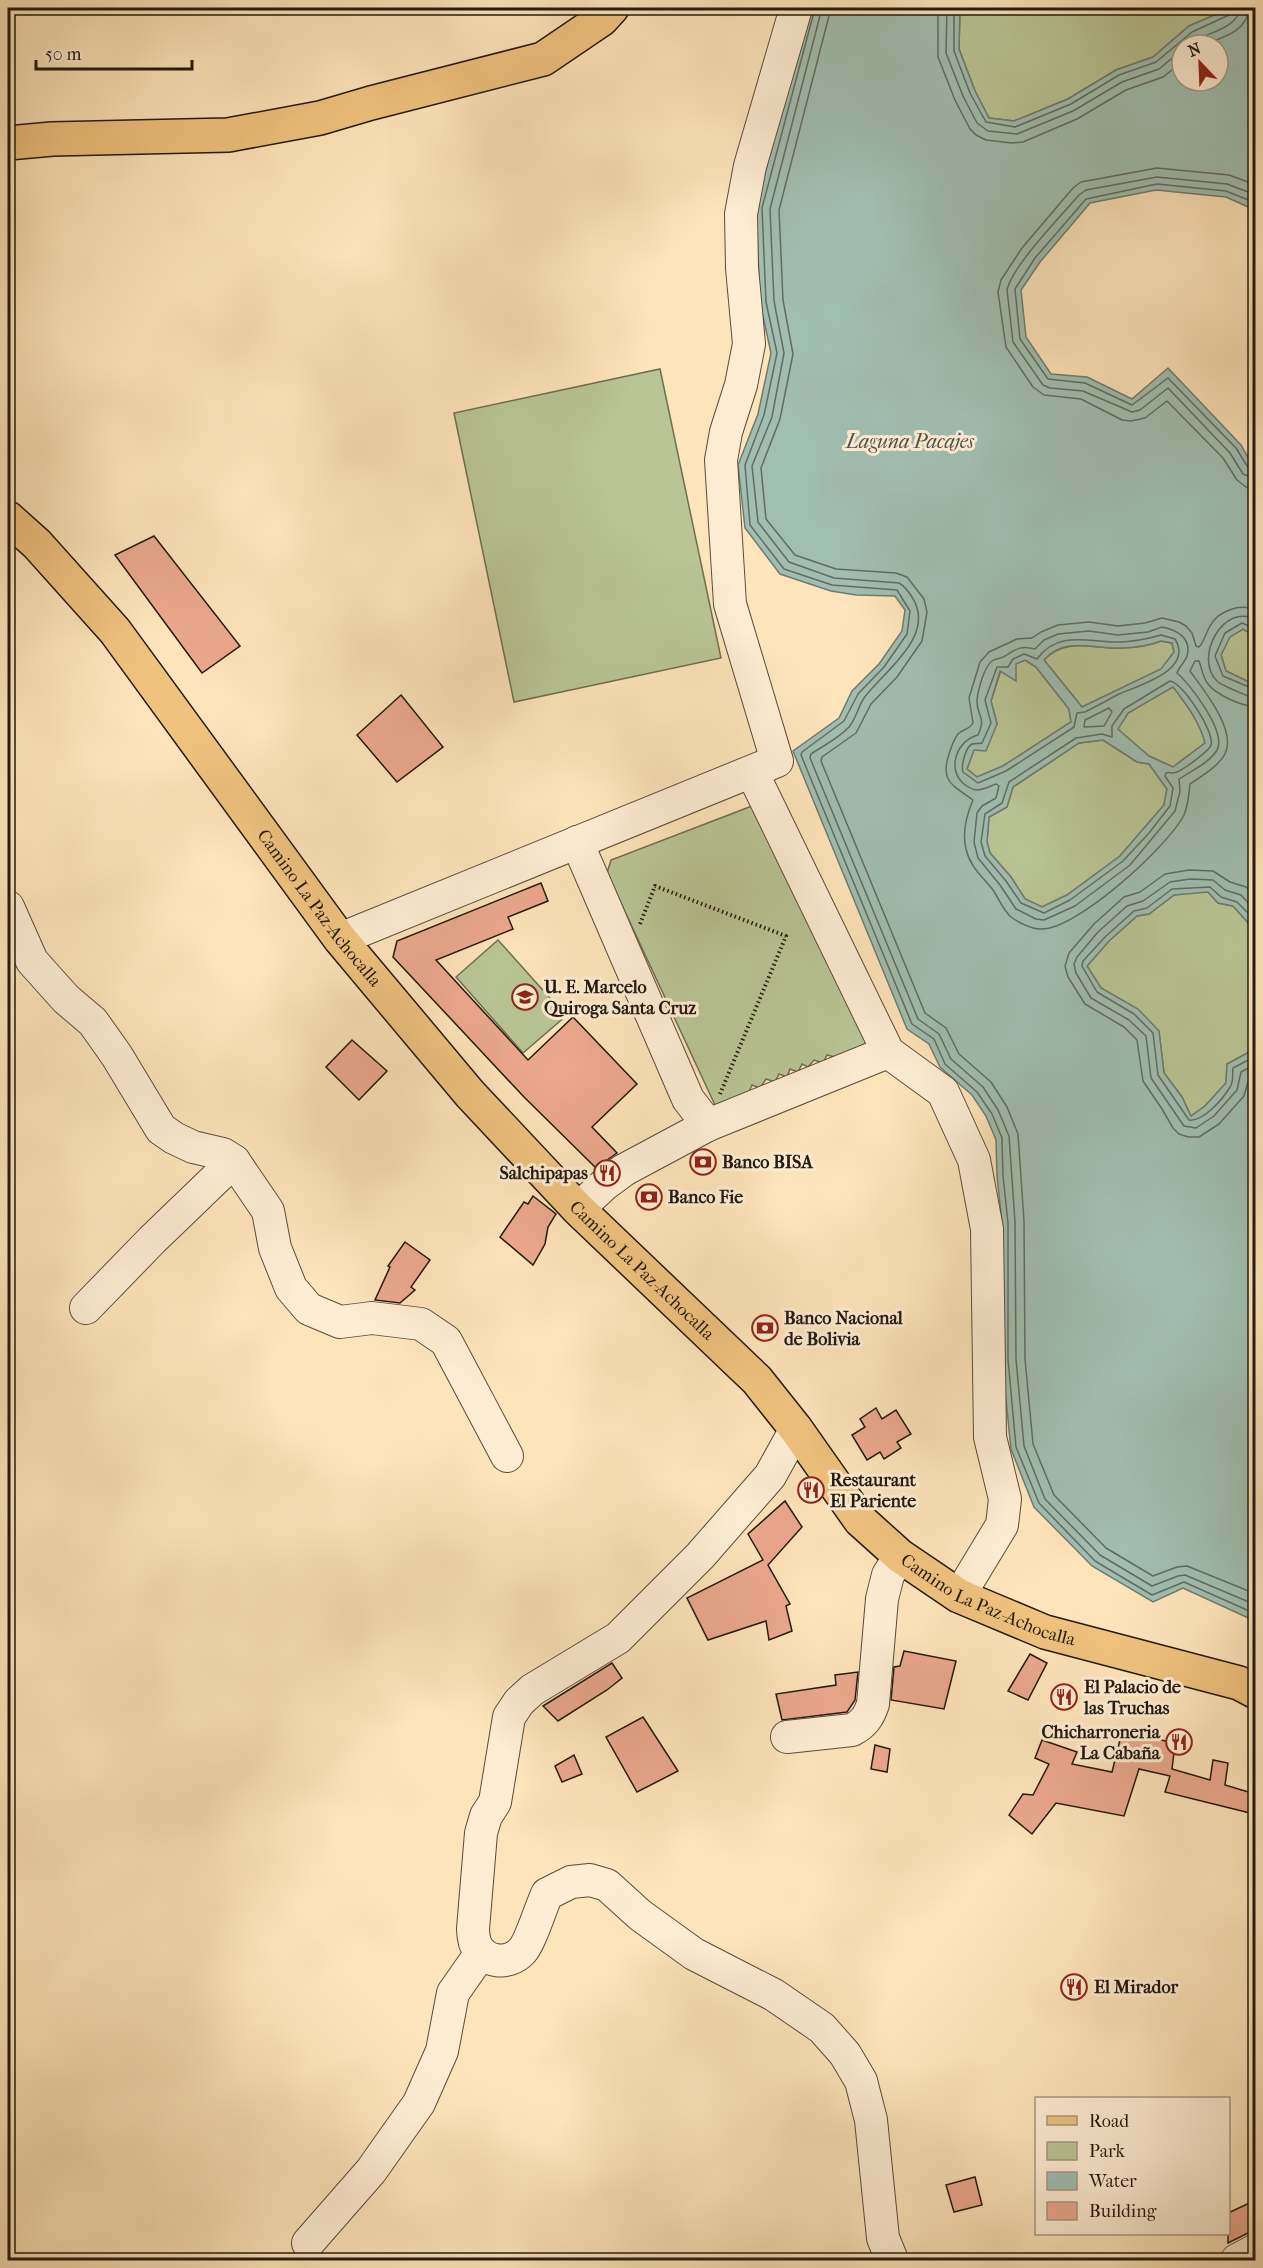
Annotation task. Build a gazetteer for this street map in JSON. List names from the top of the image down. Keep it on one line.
{"streets":{"main road":["Camino La Paz-Achocalla"]},"water":["Laguna Pacajes"],"places":{"school or university":["U. E. Marcelo Quiroga Santa Cruz"],"bank":["Banco BISA","Banco Fie","Banco Nacional de Bolivia"],"restaurant":["Salchipapas","Restaurant El Pariente","El Palacio de las Truchas","Chicharroneria La Cabaña","El Mirador"]},"legend":["Road","Park","Water","Building"],"scale_bar":"50 m","north":"top left"}
